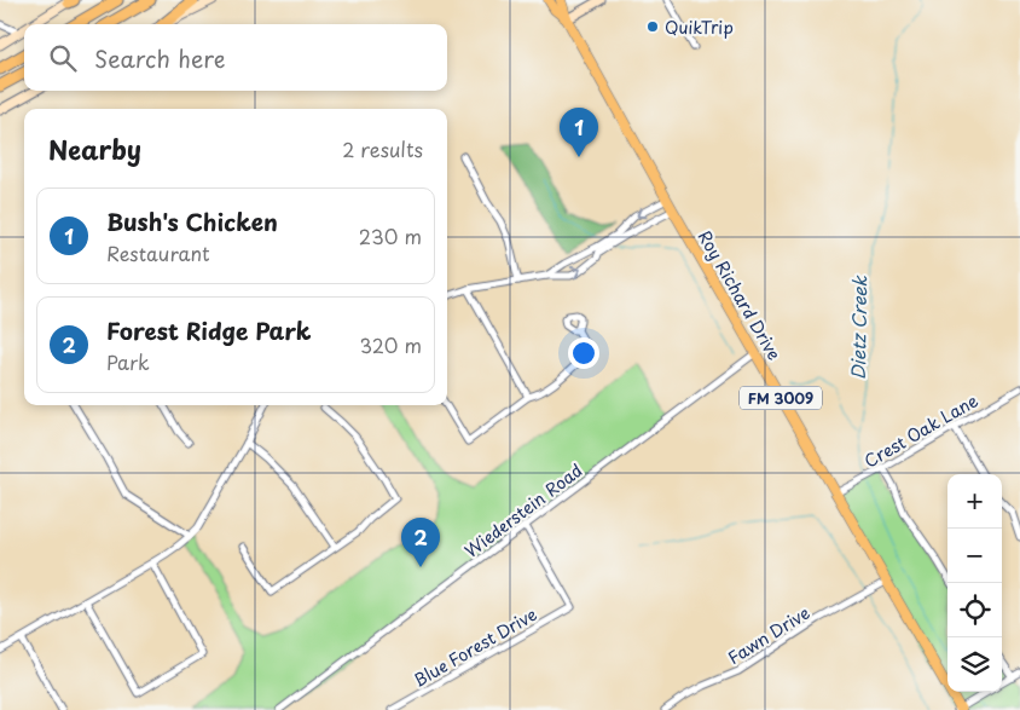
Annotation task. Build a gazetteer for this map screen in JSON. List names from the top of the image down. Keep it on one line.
{"streets":{"main road":["Roy Richard Drive","FM 3009"],"street":["Crest Oak Lane","Wiederstein Road","Fawn Drive","Blue Forest Drive"]},"crossings":[["Roy Richard Drive","Crest Oak Lane"],["Roy Richard Drive","Wiederstein Road"],["Roy Richard Drive","Fawn Drive"],["Wiederstein Road","Blue Forest Drive"]],"water":["Dietz Creek"],"places":["QuikTrip"],"page":{"search":"Search here","pins":["1","2"],"heading":["Nearby","2 results"],"list":[{"mark":"1","name":"Bush's Chicken","note":"Restaurant","value":"230 m"},{"mark":"2","name":"Forest Ridge Park","note":"Park","value":"320 m"}],"map_buttons":["+","−"]}}
